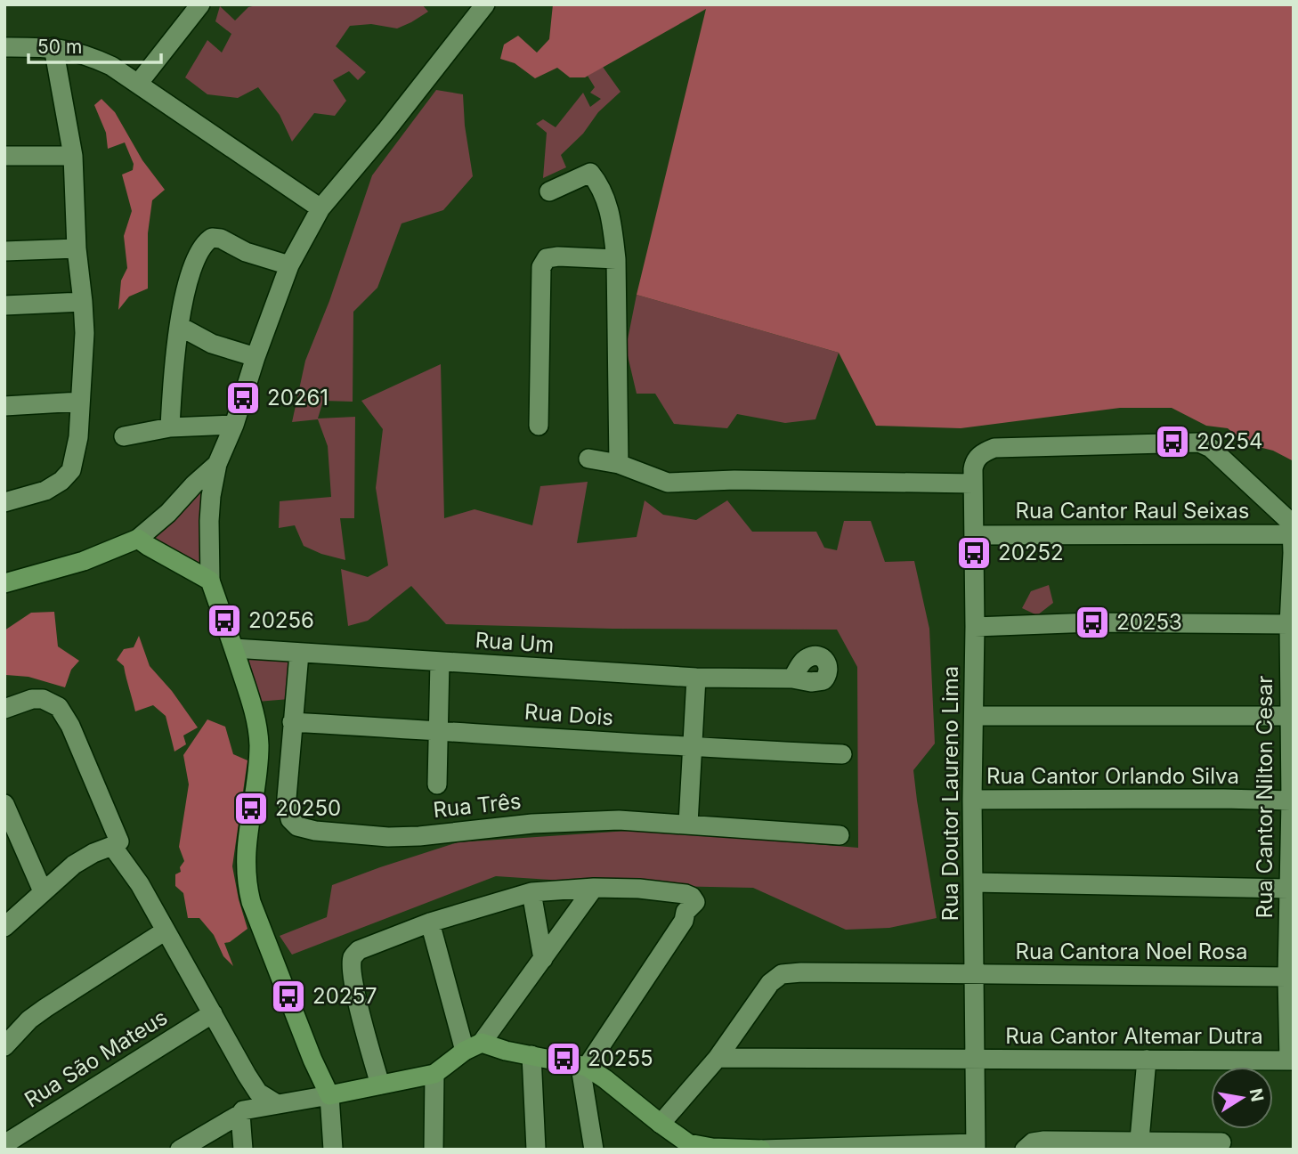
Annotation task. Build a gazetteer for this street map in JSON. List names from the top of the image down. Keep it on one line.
{"streets":{"street":["Rua Cantor Raul Seixas","Rua Um","Rua Dois","Rua Cantor Orlando Silva","Rua Doutor Laureno Lima","Rua Cantor Nilton Cesar","Rua Três","Rua Cantora Noel Rosa","Rua Cantor Altemar Dutra","Rua São Mateus"]},"crossings":[["Rua Cantor Raul Seixas","Rua Doutor Laureno Lima"],["Rua Cantor Raul Seixas","Rua Cantor Nilton Cesar"],["Rua Um","Rua Três"],["Rua Dois","Rua Três"],["Rua Cantor Orlando Silva","Rua Doutor Laureno Lima"],["Rua Cantor Orlando Silva","Rua Cantor Nilton Cesar"],["Rua Doutor Laureno Lima","Rua Cantor Nilton Cesar"],["Rua Doutor Laureno Lima","Rua Cantora Noel Rosa"],["Rua Doutor Laureno Lima","Rua Cantor Altemar Dutra"],["Rua Cantor Nilton Cesar","Rua Cantora Noel Rosa"],["Rua Cantor Nilton Cesar","Rua Cantor Altemar Dutra"],["Rua Cantora Noel Rosa","Rua Cantor Altemar Dutra"]],"places":{"bus stop":["20261","20254","20252","20256","20253","20250","20257","20255"]},"scale_bar":"50 m","north":"right"}
